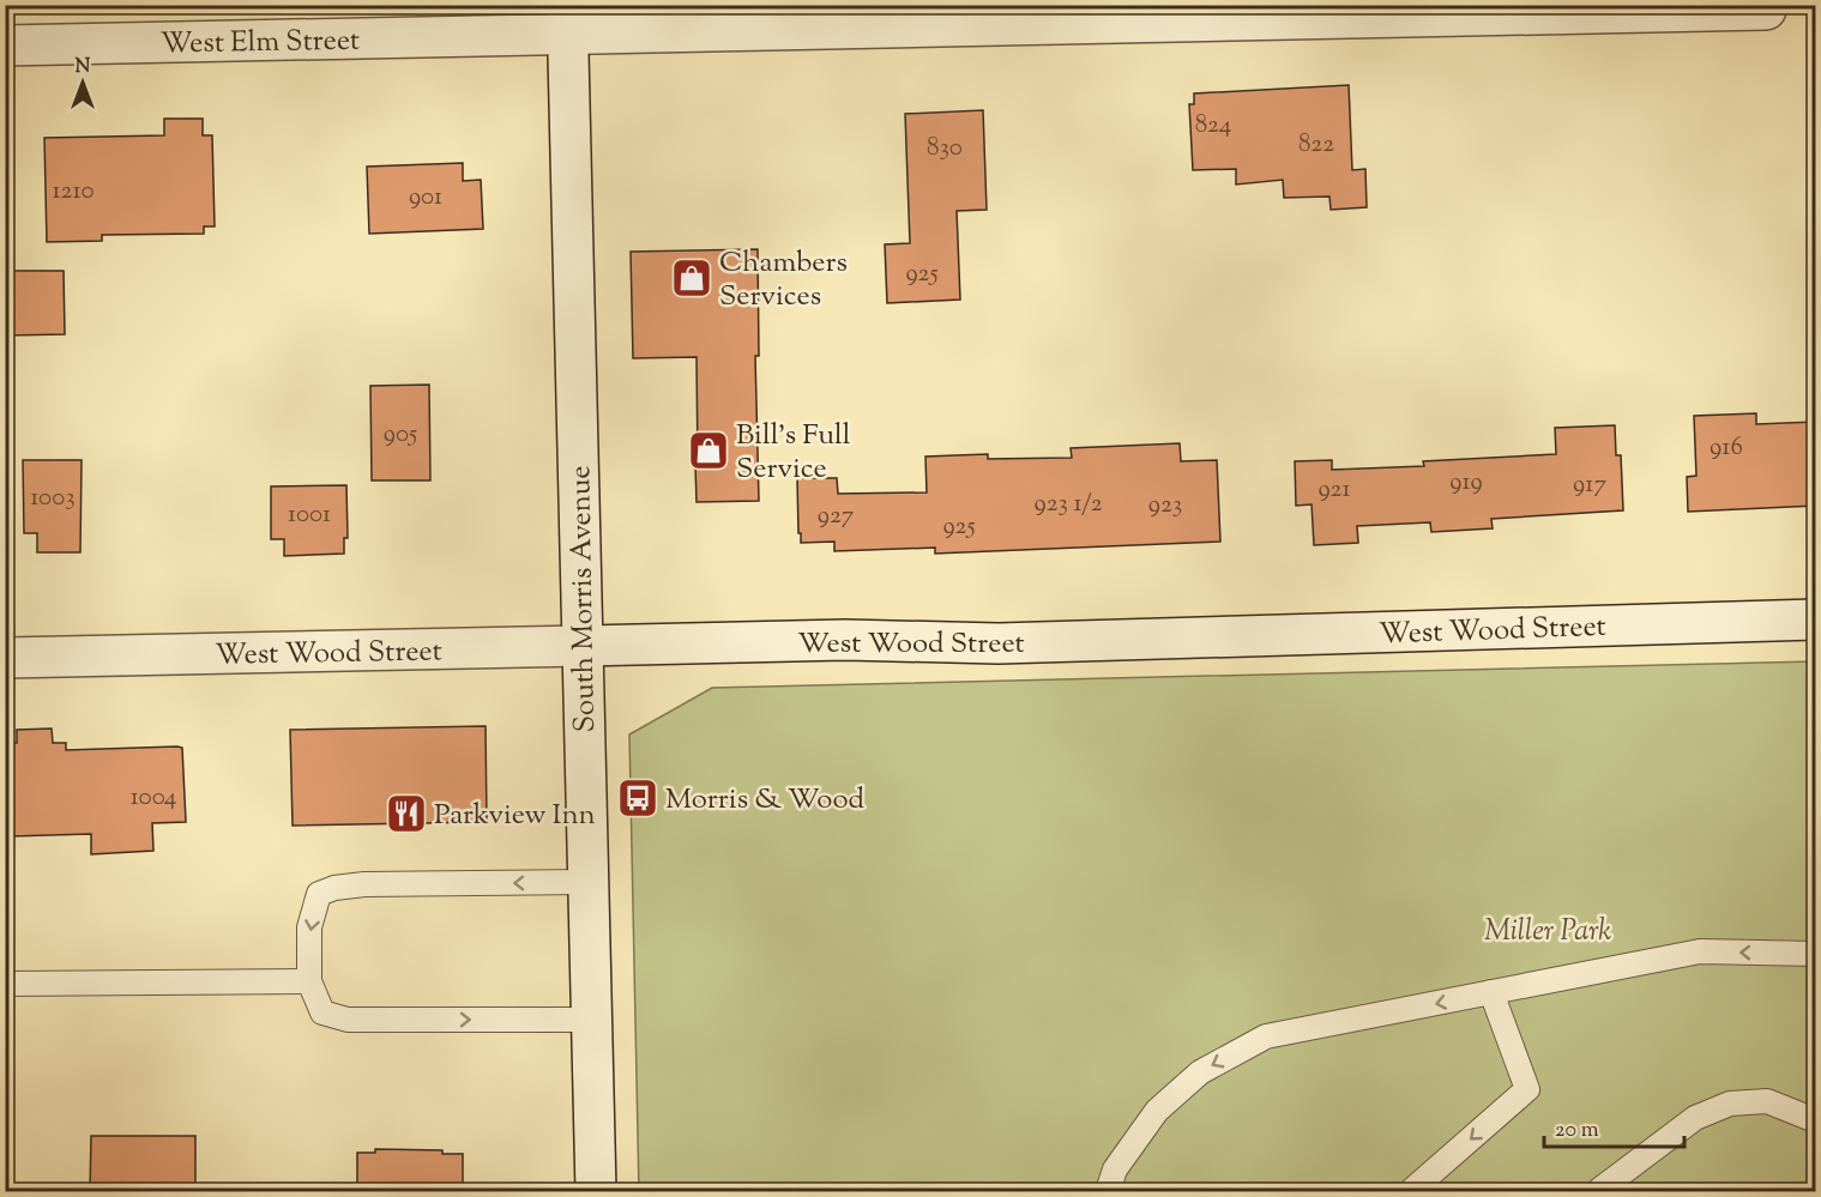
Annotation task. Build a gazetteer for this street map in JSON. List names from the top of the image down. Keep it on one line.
{"streets":{"street":["West Elm Street","South Morris Avenue","West Wood Street"]},"crossings":[["West Elm Street","South Morris Avenue"],["South Morris Avenue","West Wood Street"]],"parks":["Miller Park"],"places":{"shop":["Chambers Services","Bill's Full Service"],"bus stop":["Morris & Wood"],"restaurant":["Parkview Inn"]},"house_numbers":["824","822","830","1210","901","925","905","916","919","917","921","1003","923 1/2","923","1001","927","925","1004"],"scale_bar":"20 m","north":"top"}
